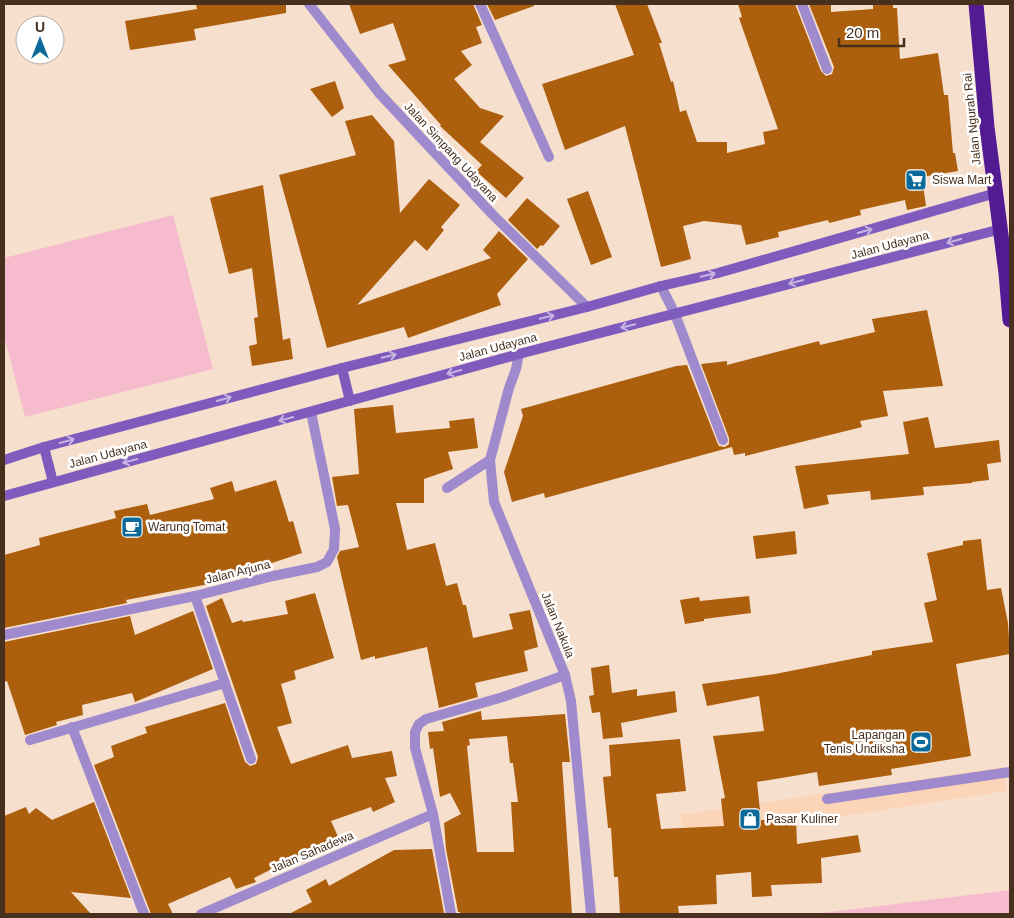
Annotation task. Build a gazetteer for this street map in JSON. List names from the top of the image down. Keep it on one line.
{"streets":{"highway":["Jalan Ngurah Rai"],"street":["Jalan Simpang Udayana","Jalan Udayana","Jalan Arjuna","Jalan Nakula","Jalan Sahadewa"]},"crossings":[["Jalan Ngurah Rai","Jalan Udayana"],["Jalan Simpang Udayana","Jalan Udayana"],["Jalan Udayana","Jalan Arjuna"],["Jalan Udayana","Jalan Nakula"]],"places":{"supermarket":["Siswa Mart"],"cafe":["Warung Tomat"],"sports":["Lapangan Tenis Undiksha"],"shop":["Pasar Kuliner"]},"scale_bar":"20 m","north":"top"}
